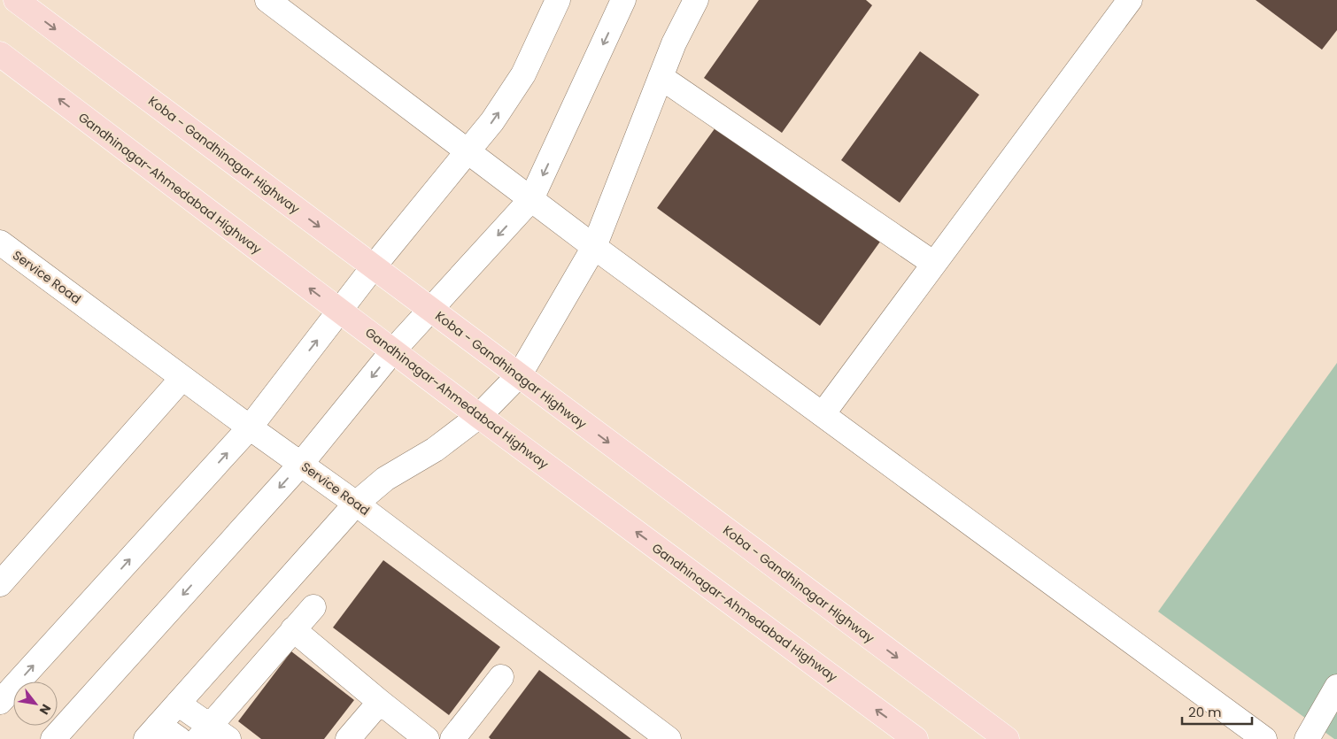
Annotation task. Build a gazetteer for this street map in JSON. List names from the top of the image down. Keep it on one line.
{"streets":{"main road":["Koba - Gandhinagar Highway","Gandhinagar-Ahmedabad Highway"],"street":["Service Road"]},"one_way":["Koba - Gandhinagar Highway","Gandhinagar-Ahmedabad Highway"],"scale_bar":"20 m","north":"bottom right"}
